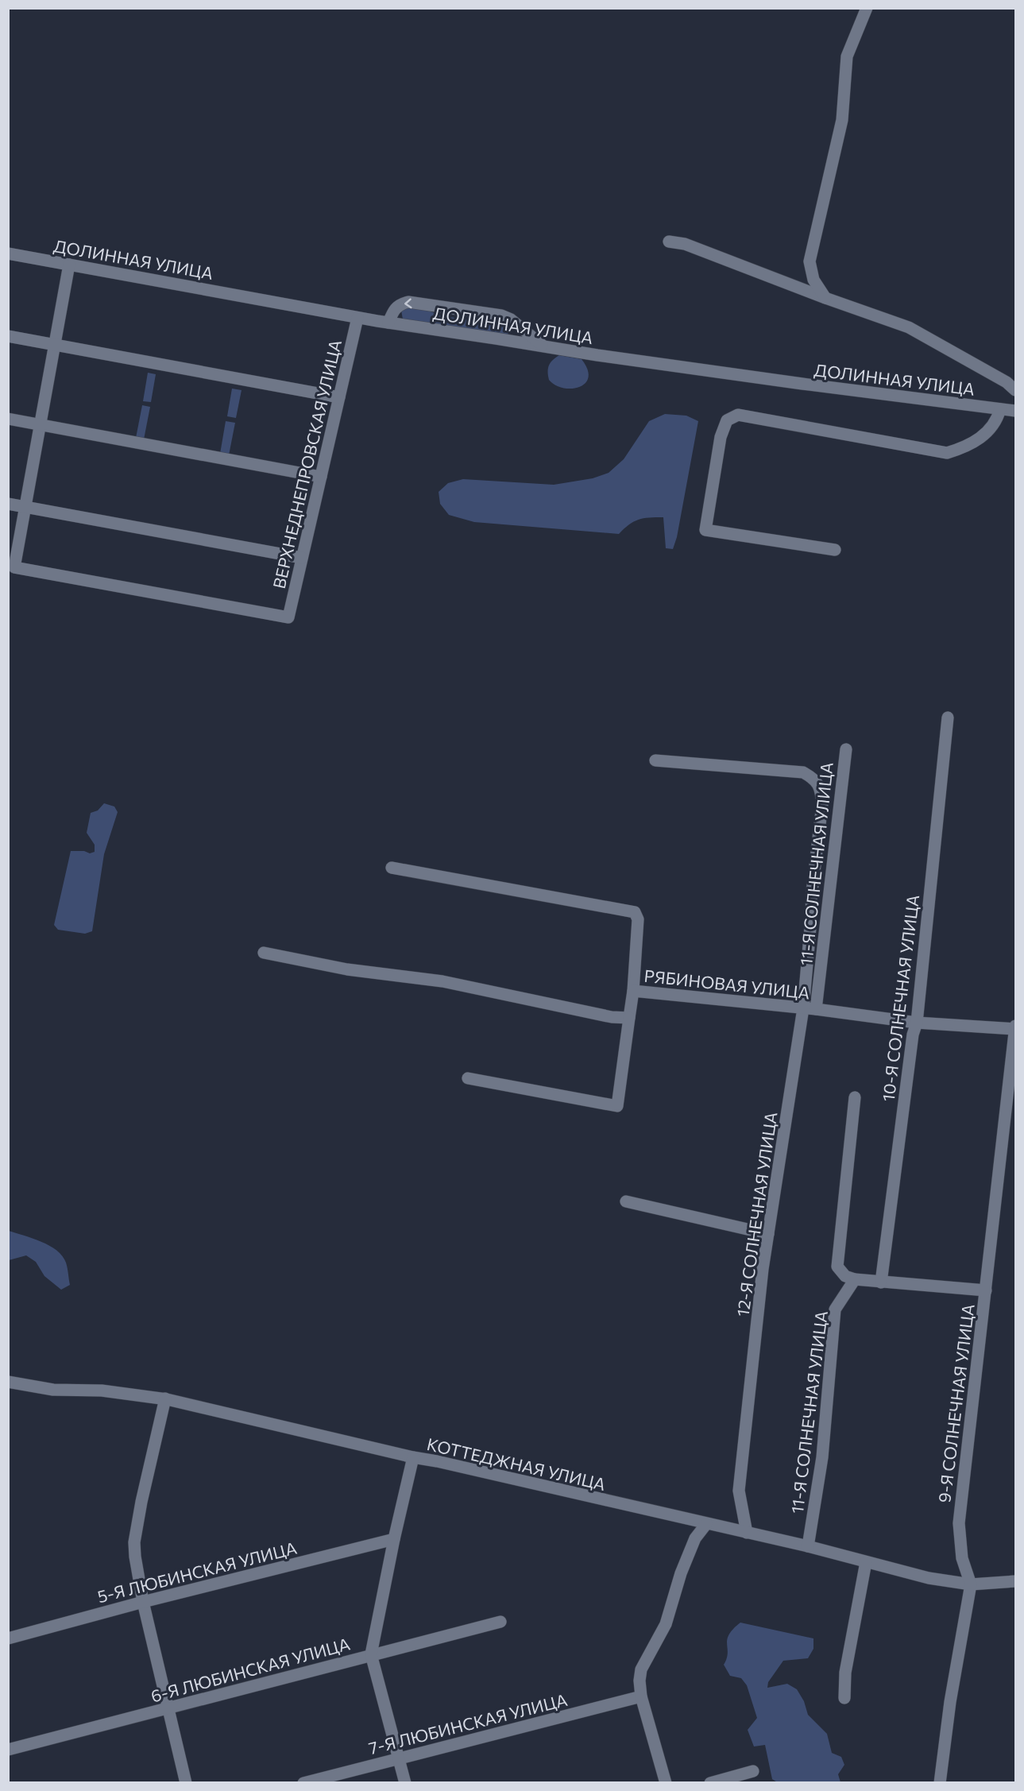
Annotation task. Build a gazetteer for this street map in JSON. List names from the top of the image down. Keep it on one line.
{"streets":{"street":["ДОЛИННАЯ УЛИЦА","ВЕРХНЕДНЕПРОВСКАЯ УЛИЦА","11-Я СОЛНЕЧНАЯ УЛИЦА","РЯБИНОВАЯ УЛИЦА","10-Я СОЛНЕЧНАЯ УЛИЦА","12-Я СОЛНЕЧНАЯ УЛИЦА","9-Я СОЛНЕЧНАЯ УЛИЦА","КОТТЕДЖНАЯ УЛИЦА","5-Я ЛЮБИНСКАЯ УЛИЦА","6-Я ЛЮБИНСКАЯ УЛИЦА","7-Я ЛЮБИНСКАЯ УЛИЦА"]},"crossings":[["ДОЛИННАЯ УЛИЦА","ВЕРХНЕДНЕПРОВСКАЯ УЛИЦА"],["11-Я СОЛНЕЧНАЯ УЛИЦА","РЯБИНОВАЯ УЛИЦА"],["11-Я СОЛНЕЧНАЯ УЛИЦА","КОТТЕДЖНАЯ УЛИЦА"],["РЯБИНОВАЯ УЛИЦА","10-Я СОЛНЕЧНАЯ УЛИЦА"],["РЯБИНОВАЯ УЛИЦА","12-Я СОЛНЕЧНАЯ УЛИЦА"],["РЯБИНОВАЯ УЛИЦА","9-Я СОЛНЕЧНАЯ УЛИЦА"],["12-Я СОЛНЕЧНАЯ УЛИЦА","КОТТЕДЖНАЯ УЛИЦА"],["9-Я СОЛНЕЧНАЯ УЛИЦА","КОТТЕДЖНАЯ УЛИЦА"]]}
